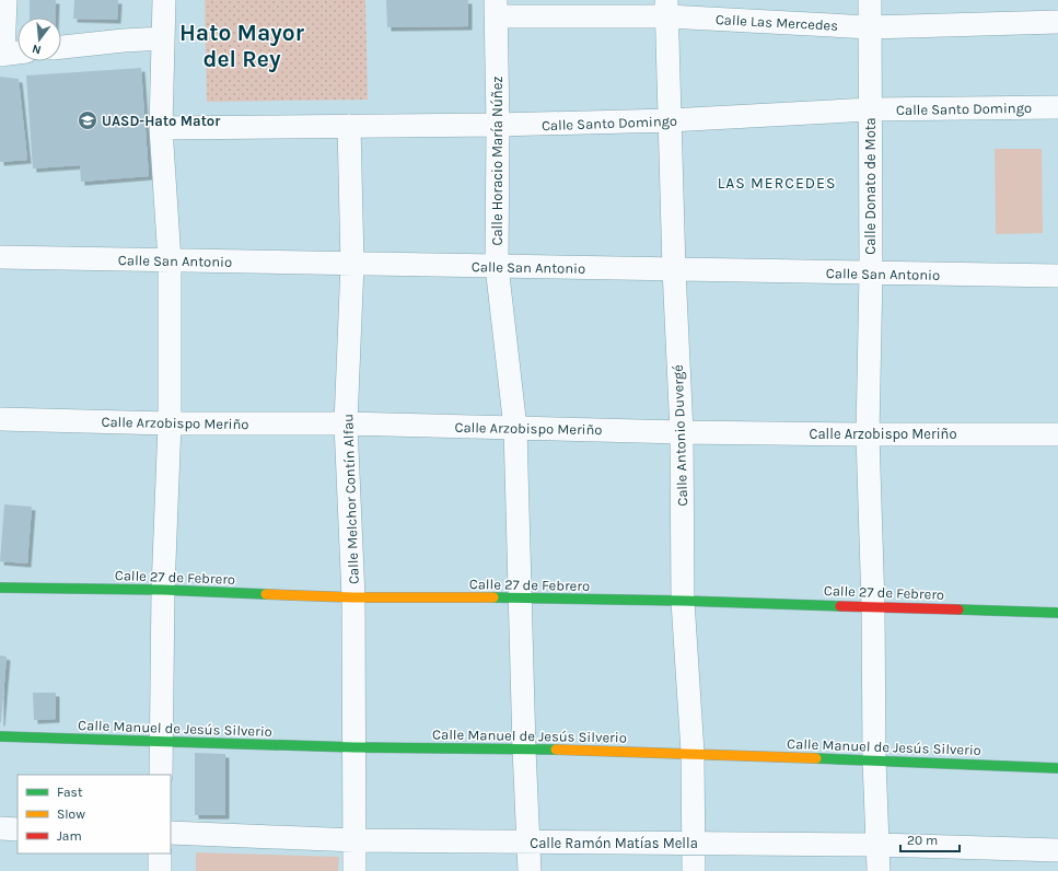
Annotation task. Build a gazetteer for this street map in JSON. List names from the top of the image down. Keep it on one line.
{"streets":{"street":["Calle Las Mercedes","Calle Santo Domingo","Calle Horacio María Núñez","Calle Donato de Mota","Calle San Antonio","Calle Arzobispo Meriño","Calle Antonio Duvergé","Calle Melchor Contín Alfau","Calle 27 de Febrero","Calle Manuel de Jesús Silverio","Calle Ramón Matías Mella"]},"crossings":[["Calle Las Mercedes","Calle Horacio María Núñez"],["Calle Las Mercedes","Calle Donato de Mota"],["Calle Las Mercedes","Calle Antonio Duvergé"],["Calle Santo Domingo","Calle Horacio María Núñez"],["Calle Santo Domingo","Calle Donato de Mota"],["Calle Santo Domingo","Calle Antonio Duvergé"],["Calle Santo Domingo","Calle Melchor Contín Alfau"],["Calle Horacio María Núñez","Calle San Antonio"],["Calle Horacio María Núñez","Calle Arzobispo Meriño"],["Calle Horacio María Núñez","Calle 27 de Febrero"],["Calle Horacio María Núñez","Calle Manuel de Jesús Silverio"],["Calle Horacio María Núñez","Calle Ramón Matías Mella"],["Calle Donato de Mota","Calle San Antonio"],["Calle Donato de Mota","Calle Arzobispo Meriño"],["Calle Donato de Mota","Calle 27 de Febrero"],["Calle Donato de Mota","Calle Manuel de Jesús Silverio"],["Calle Donato de Mota","Calle Ramón Matías Mella"],["Calle San Antonio","Calle Antonio Duvergé"],["Calle San Antonio","Calle Melchor Contín Alfau"],["Calle Arzobispo Meriño","Calle Antonio Duvergé"],["Calle Arzobispo Meriño","Calle Melchor Contín Alfau"],["Calle Antonio Duvergé","Calle 27 de Febrero"],["Calle Antonio Duvergé","Calle Manuel de Jesús Silverio"],["Calle Antonio Duvergé","Calle Ramón Matías Mella"],["Calle Melchor Contín Alfau","Calle 27 de Febrero"],["Calle Melchor Contín Alfau","Calle Manuel de Jesús Silverio"],["Calle Melchor Contín Alfau","Calle Ramón Matías Mella"]],"districts":["Hato Mayor del Rey","LAS MERCEDES"],"places":{"school or university":["UASD-Hato Mator"]},"legend":["Fast","Slow","Jam"],"scale_bar":"20 m","north":"bottom"}
